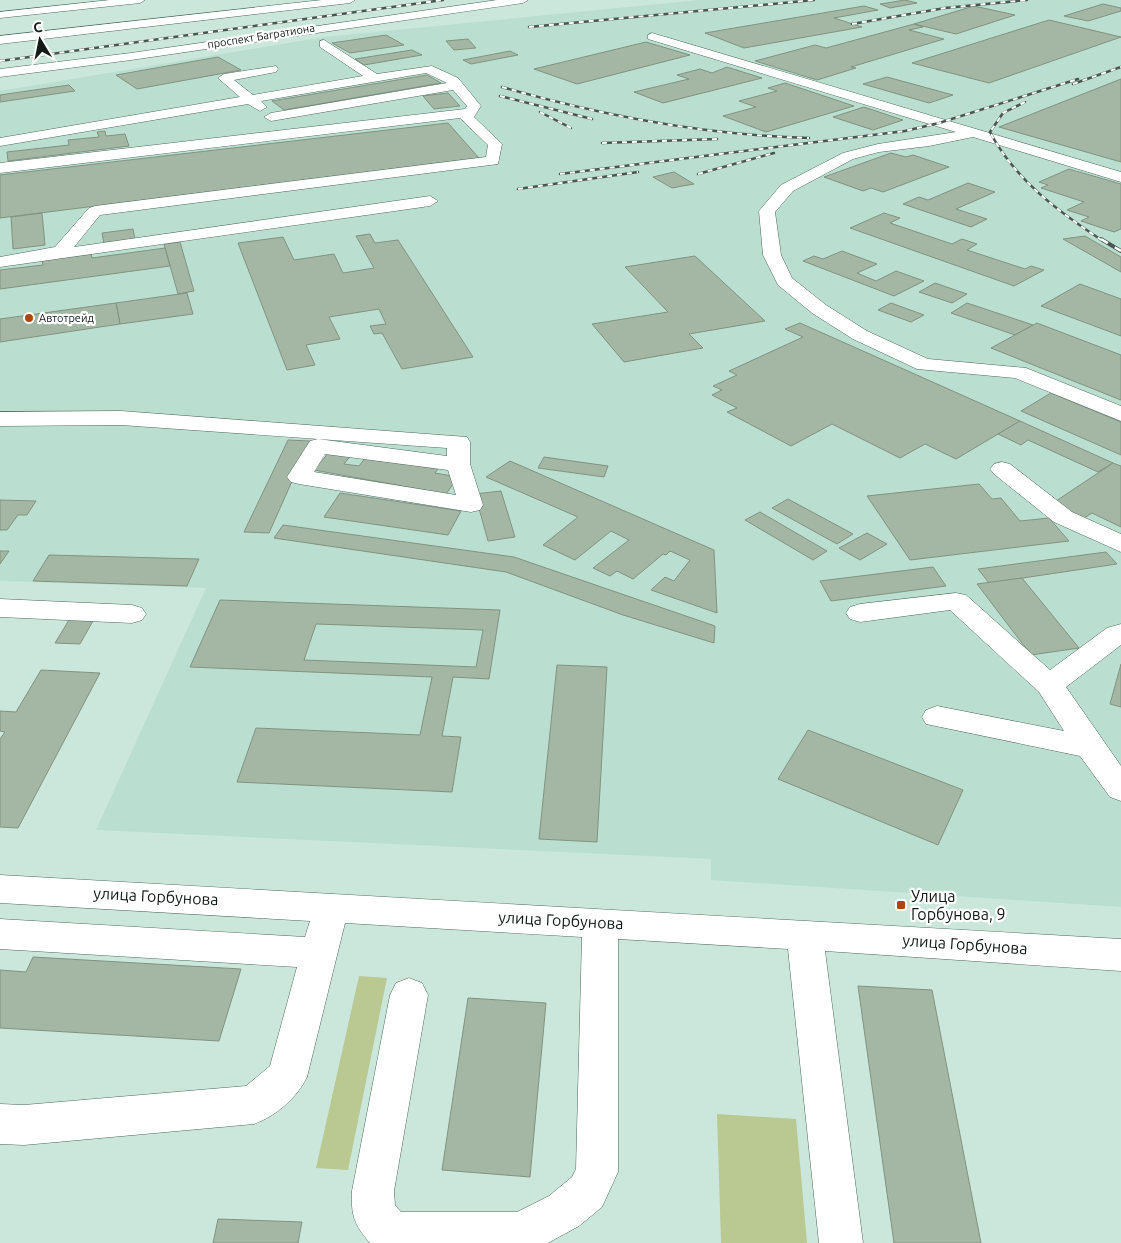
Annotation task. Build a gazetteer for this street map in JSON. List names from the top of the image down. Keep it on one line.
{"streets":{"main road":["проспект Багратиона","улица Горбунова"]},"places":{"other":["Автотрейд"],"transit":["Улица Горбунова, 9"]},"north":"top"}
